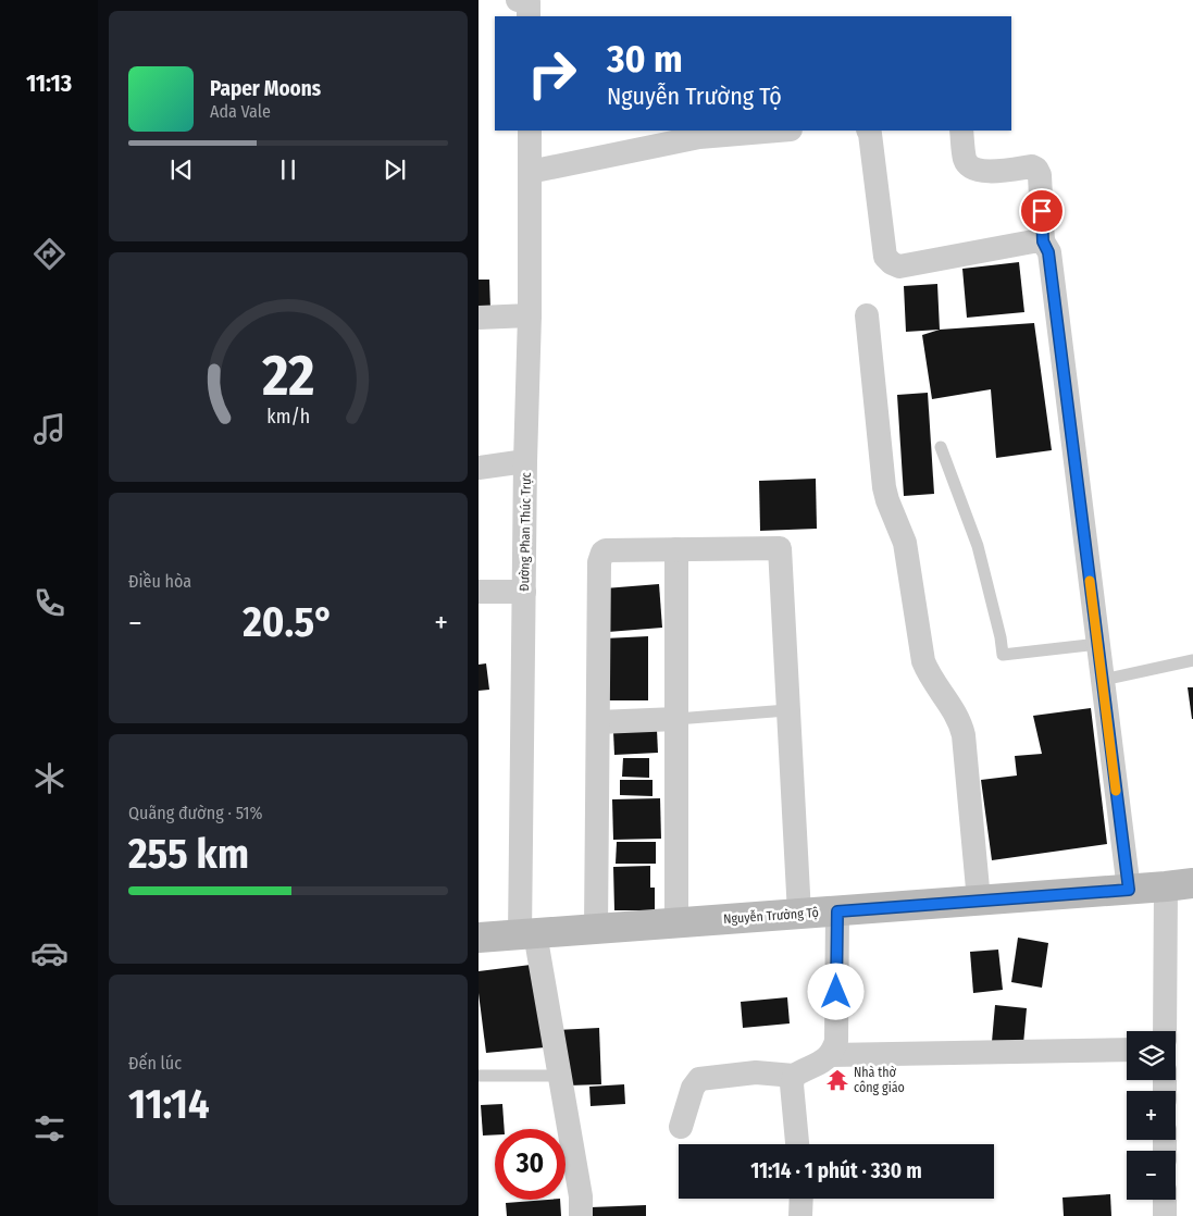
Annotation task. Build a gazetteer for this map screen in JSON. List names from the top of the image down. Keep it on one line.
{"streets":{"main road":["Nguyễn Trường Tộ"],"street":["Đường Phan Thúc Trực"]},"crossings":[["Đường Phan Thúc Trực","Nguyễn Trường Tộ"]],"places":{"temple":["Nhà thờ công giáo"]},"page":{"tabs":"11:13","turn":["30 m","Nguyễn Trường Tộ"],"song":["Paper Moons","Ada Vale"],"tile":["Điều hòa",["Quãng đường · 51%","255 km"],["Đến lúc","11:14"]],"heat":["−","20.5°","+"],"map_buttons":["+","−"],"limit":"30","trip":"11:14 · 1 phút · 330 m","gauge":["22","km/h"]}}
